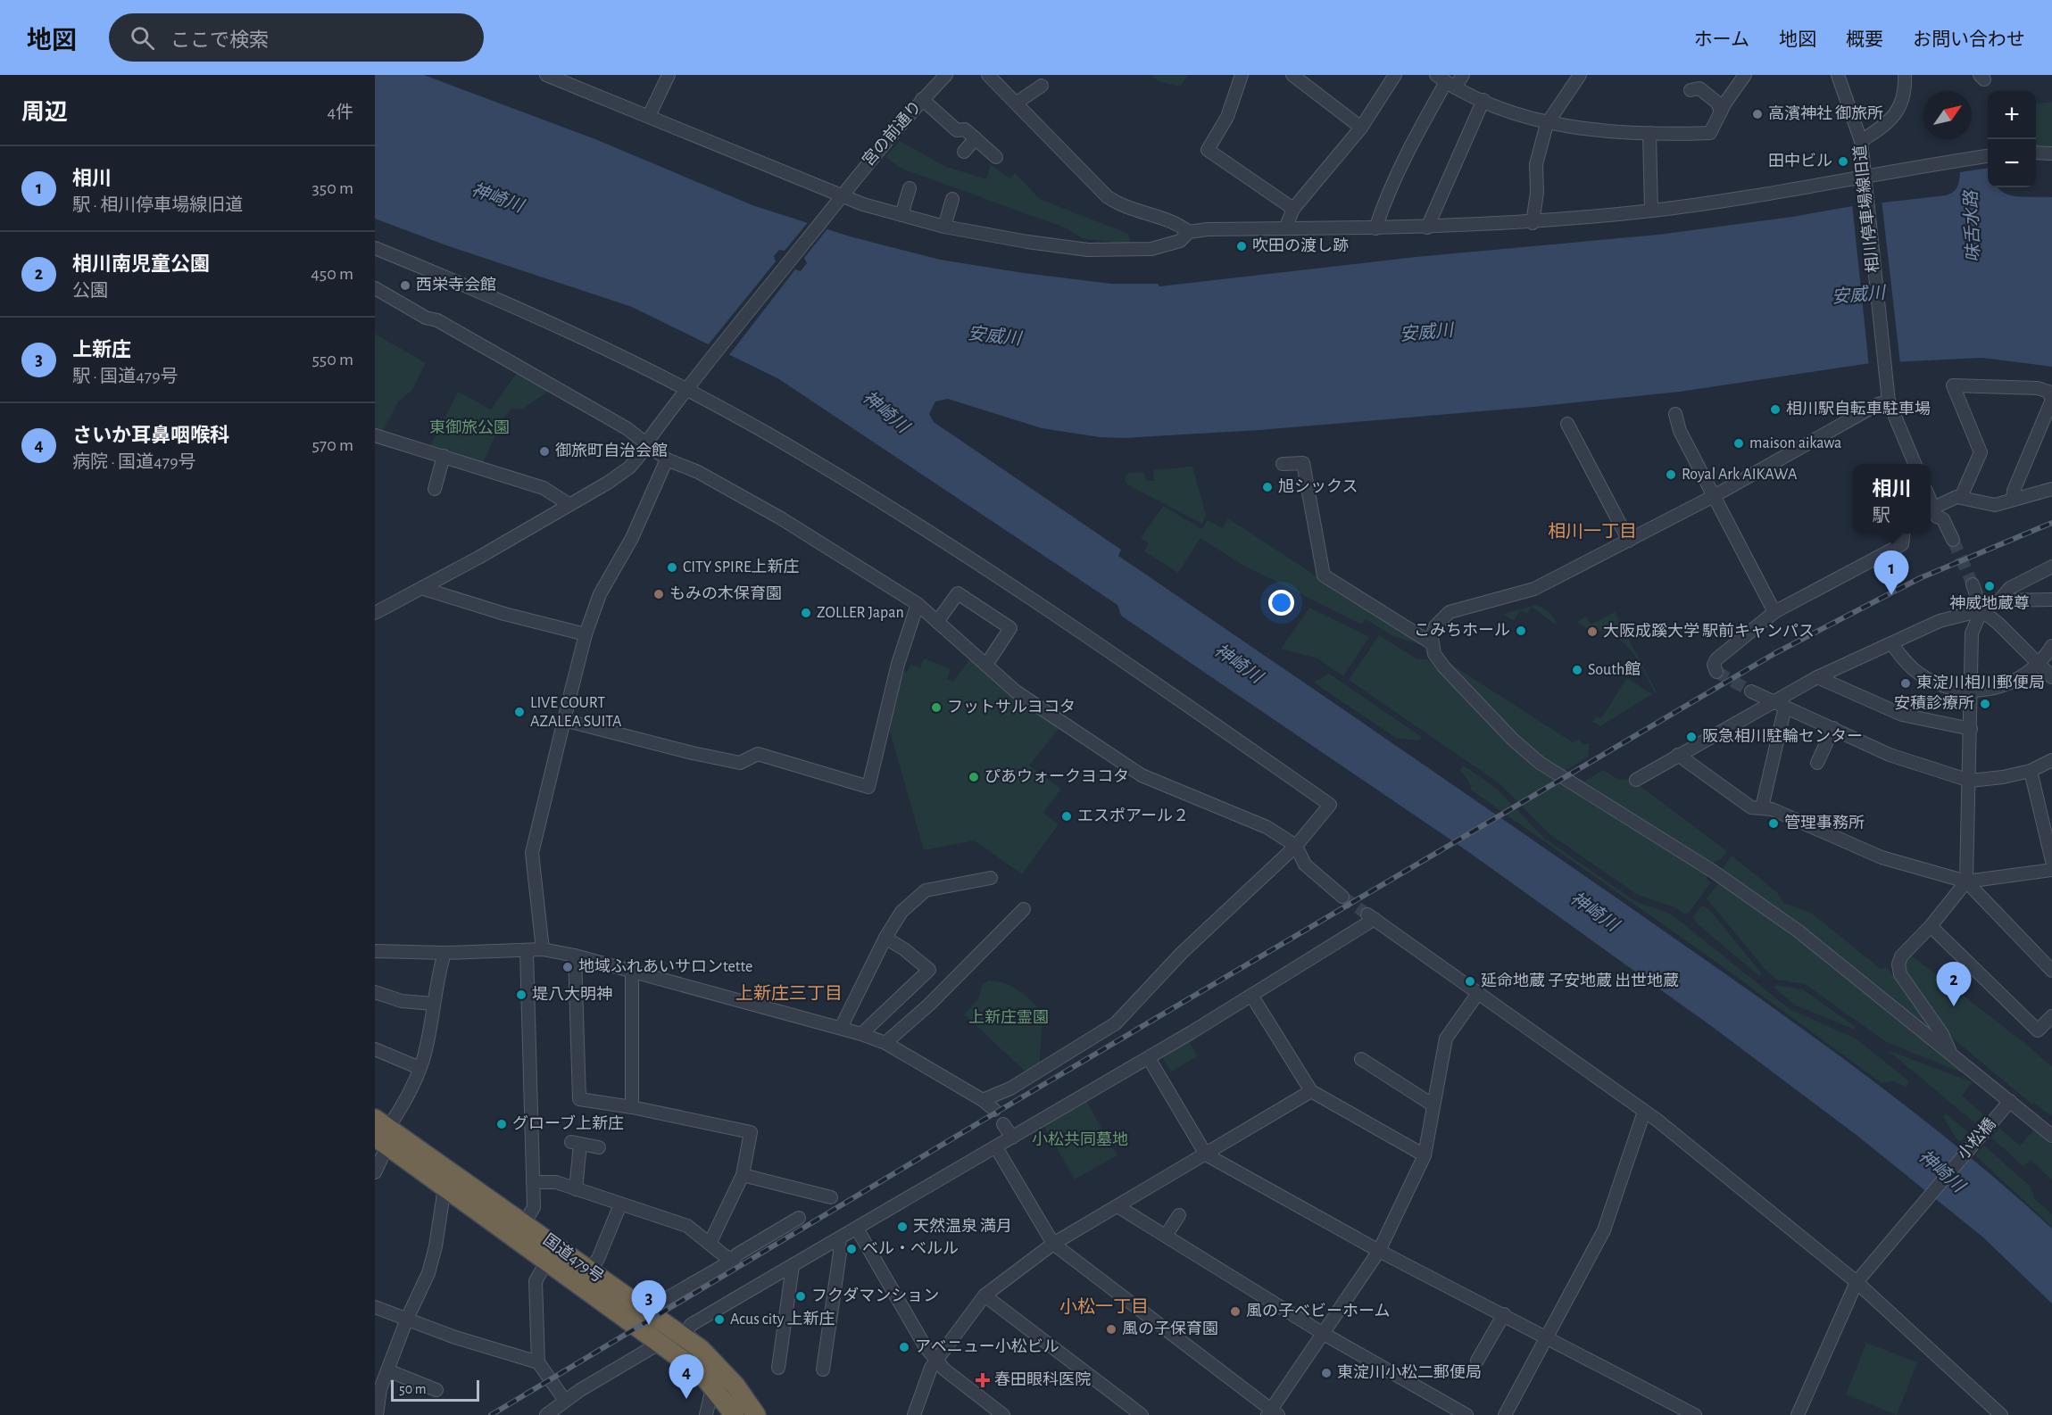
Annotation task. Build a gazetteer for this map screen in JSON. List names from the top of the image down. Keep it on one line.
{"streets":{"highway":["国道479号"],"street":["宮の前通り","相川停車場線旧道","小松橋"]},"districts":["相川一丁目","上新庄三丁目","小松一丁目"],"water":["神崎川","味舌水路","安威川"],"parks":["東御旅公園","上新庄霊園","小松共同墓地"],"places":{"other":["高濱神社 御旅所","田中ビル","吹田の渡し跡","西栄寺会館","相川駅自転車駐車場","maison aikawa","御旅町自治会館","Royal Ark AIKAWA","旭シックス","CITY SPIRE上新庄","神威地蔵尊","もみの木保育園","ZOLLER Japan","こみちホール","大阪成蹊大学 駅前キャンパス","South館","東淀川相川郵便局","安積診療所","フットサルヨコタ","LIVE COURT AZALEA SUITA","阪急相川駐輪センター","ぴあウォークヨコタ","エスポアール２","管理事務所","地域ふれあいサロンtette","延命地蔵 子安地蔵 出世地蔵","堤八大明神","グローブ上新庄","天然温泉 満月","ベル・ベルル","フクダマンション","風の子ベビーホーム","Acus city 上新庄","風の子保育園","アベニュー小松ビル","東淀川小松二郵便局"],"health":["春田眼科医院"]},"scale_bar":"50 m","north":"top right","page":{"header":"地図","search":"ここで検索","nav":["ホーム","地図","概要","お問い合わせ"],"heading":["周辺","4件"],"map_buttons":["+","−"],"list":[{"mark":"1","name":"相川","note":"駅 · 相川停車場線旧道","value":"350 m"},{"mark":"2","name":"相川南児童公園","note":"公園","value":"450 m"},{"mark":"3","name":"上新庄","note":"駅 · 国道479号","value":"550 m"},{"mark":"4","name":"さいか耳鼻咽喉科","note":"病院 · 国道479号","value":"570 m"}],"popup":["相川","駅"],"pins":["1","2","3","4"],"scale":"50 m"}}
